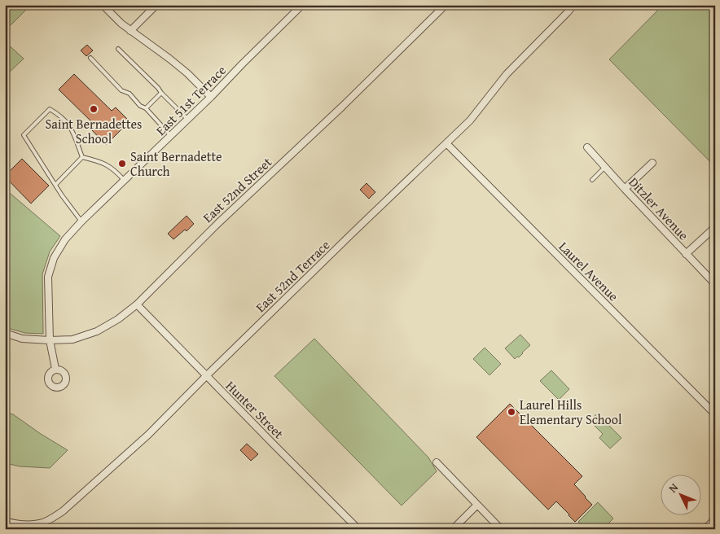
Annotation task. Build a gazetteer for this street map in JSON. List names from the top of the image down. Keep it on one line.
{"streets":{"street":["East 51st Terrace","East 52nd Street","Ditzler Avenue","Laurel Avenue","East 52nd Terrace","Hunter Street"]},"crossings":[["East 51st Terrace","East 52nd Street"],["East 52nd Street","Hunter Street"],["Laurel Avenue","East 52nd Terrace"],["East 52nd Terrace","Hunter Street"]],"places":["Saint Bernadettes School","Saint Bernadette Church","Laurel Hills Elementary School"],"north":"top left"}
